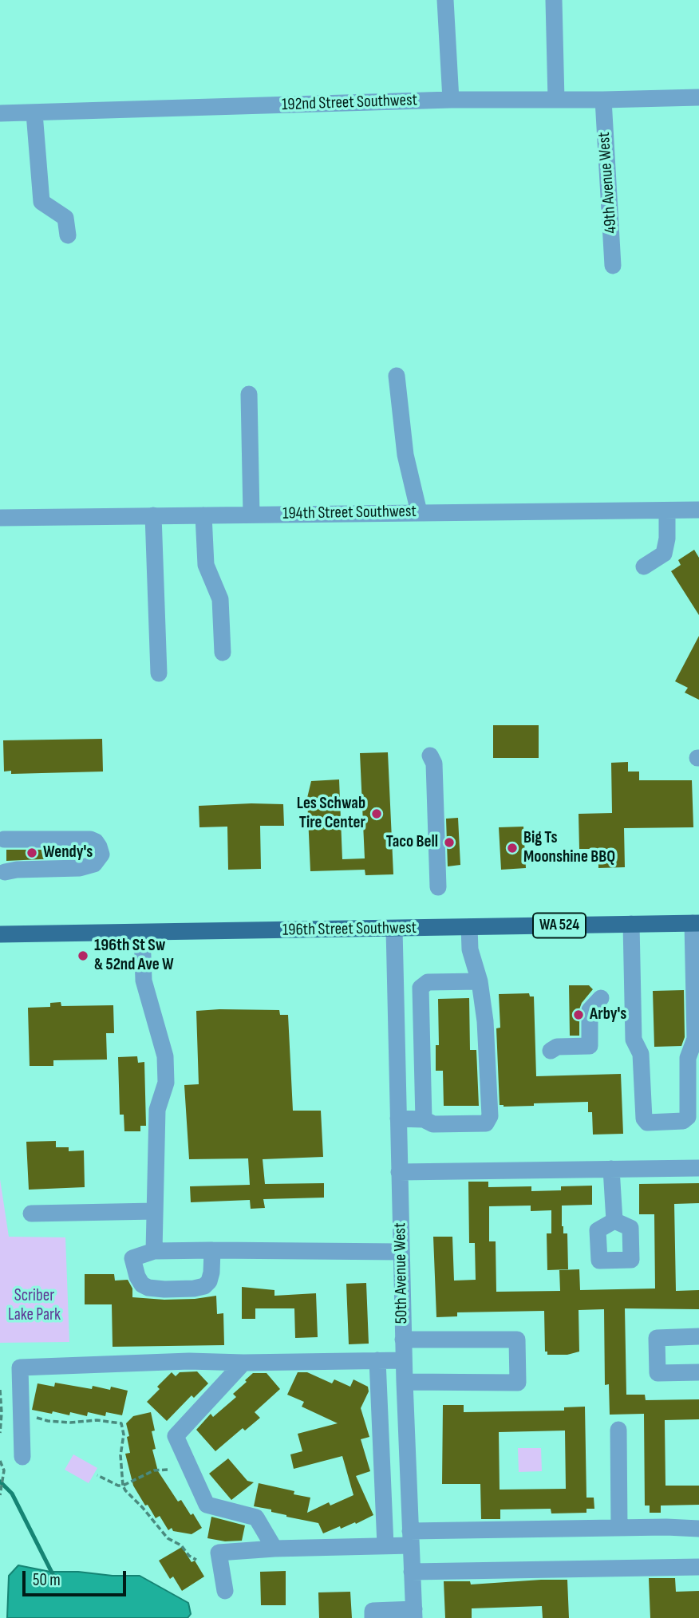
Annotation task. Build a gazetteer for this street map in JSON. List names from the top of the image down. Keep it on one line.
{"streets":{"main road":["WA 524","196th Street Southwest"],"street":["192nd Street Southwest","49th Avenue West","194th Street Southwest","50th Avenue West"]},"crossings":[["192nd Street Southwest","49th Avenue West"],["196th Street Southwest","50th Avenue West"]],"parks":["Scriber Lake Park"],"places":["Les Schwab Tire Center","Taco Bell","Big Ts Moonshine BBQ","Wendy's","196th St Sw & 52nd Ave W","Arby's"],"scale_bar":"50 m"}
